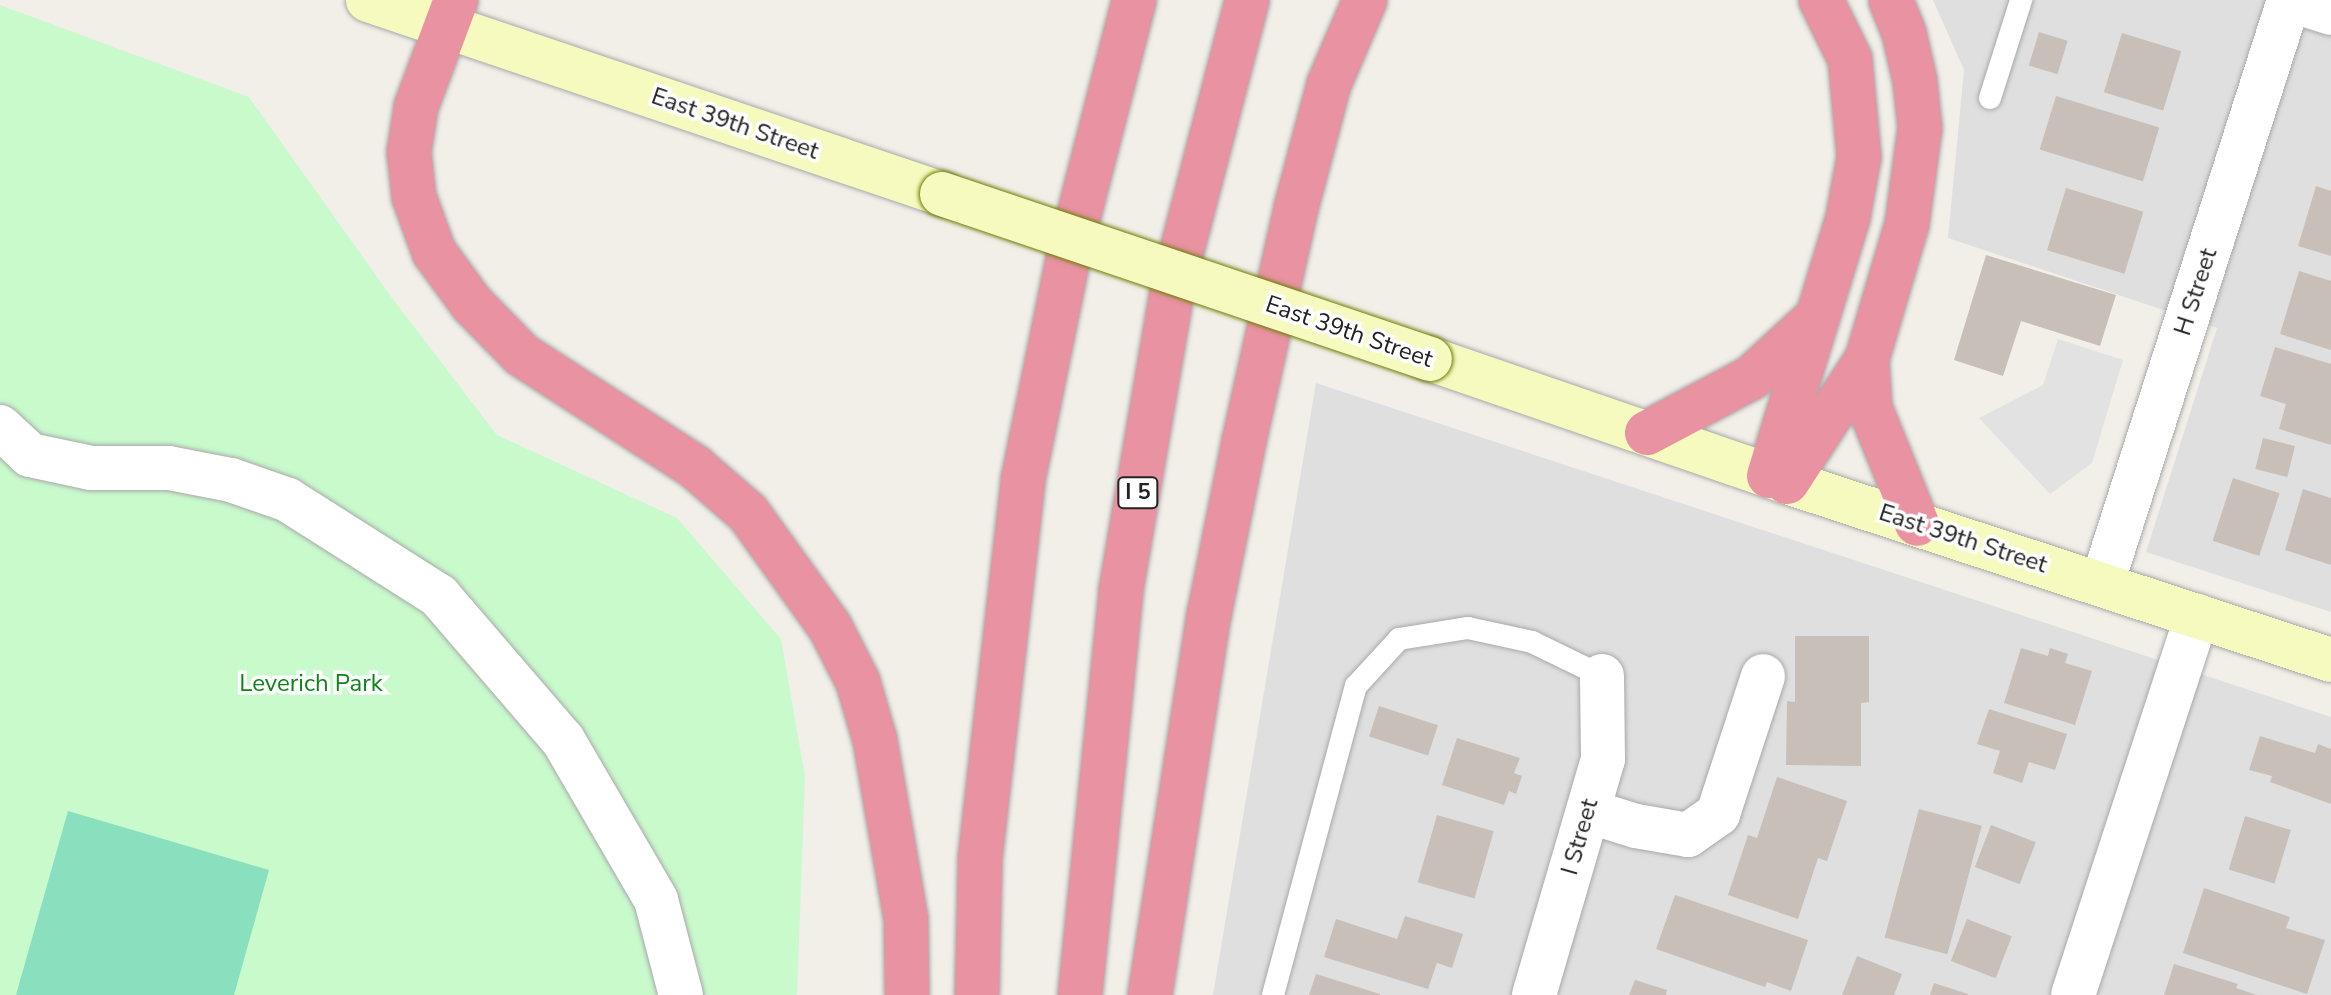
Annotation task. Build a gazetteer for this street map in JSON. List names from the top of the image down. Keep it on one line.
{"streets":{"highway":["I 5"],"main road":["East 39th Street"],"street":["H Street","I Street"]},"crossings":[["East 39th Street","H Street"]],"parks":["Leverich Park"]}
